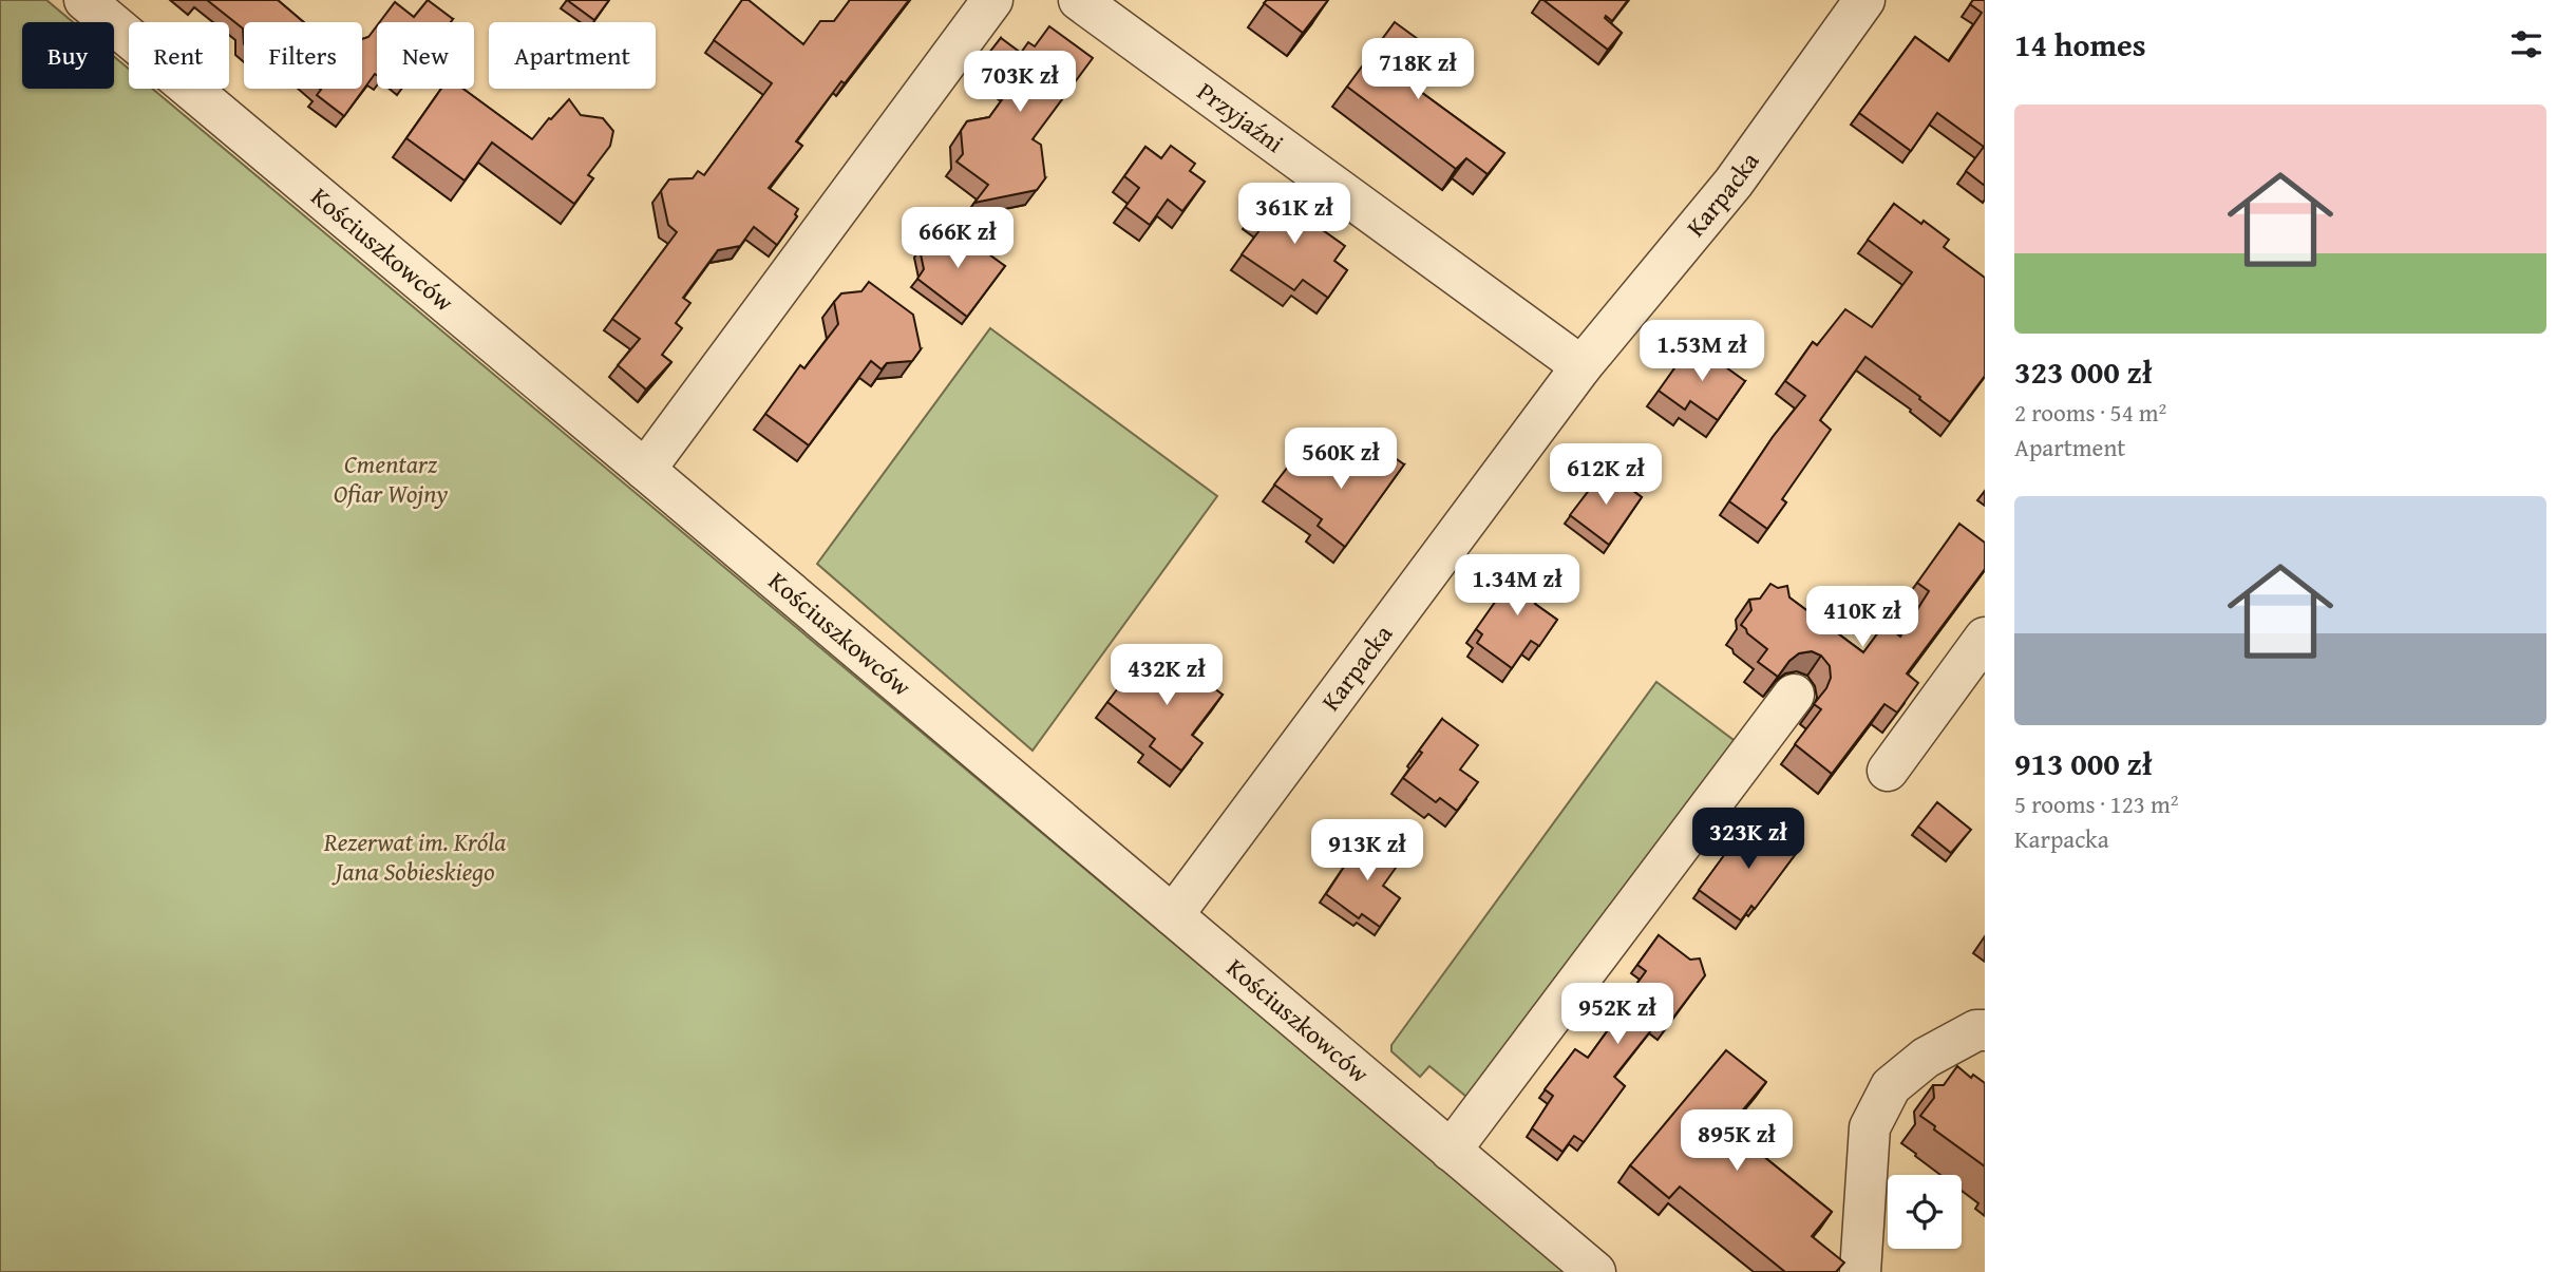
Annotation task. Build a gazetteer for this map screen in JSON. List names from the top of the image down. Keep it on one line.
{"streets":{"street":["Przyjaźni","Karpacka","Kościuszkowców"]},"crossings":[["Przyjaźni","Karpacka"],["Karpacka","Kościuszkowców"]],"parks":["Cmentarz Ofiar Wojny","Rezerwat im. Króla Jana Sobieskiego"],"page":{"heading":"14 homes","chip":["Buy","Rent","Filters","New","Apartment"],"price":["718K zł","703K zł","361K zł","666K zł","1.53M zł","560K zł","612K zł","1.34M zł","410K zł","432K zł","323K zł","913K zł","952K zł","895K zł"],"list":[{"name":"323 000 zł","note":"2 rooms · 54 m² · Apartment"},{"name":"913 000 zł","note":"5 rooms · 123 m² · Karpacka"}]}}
